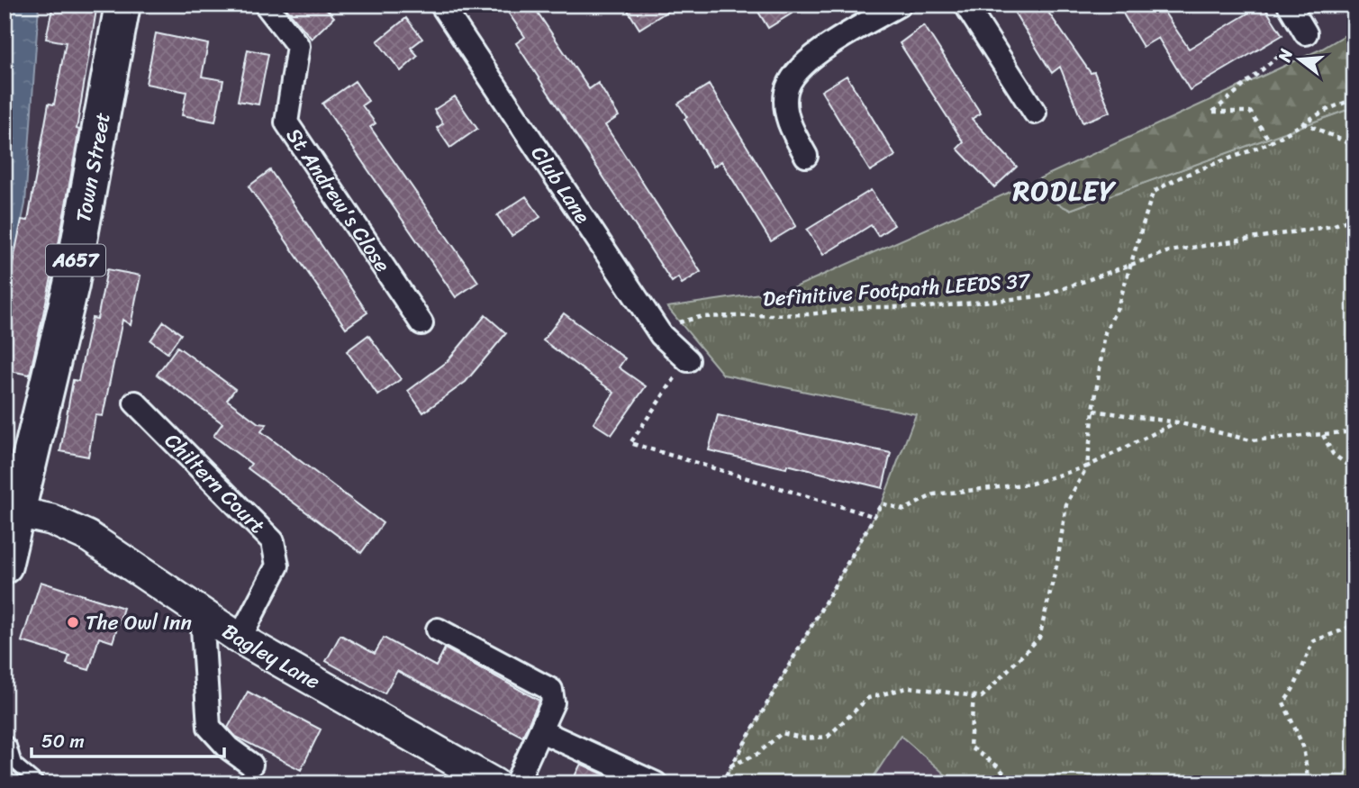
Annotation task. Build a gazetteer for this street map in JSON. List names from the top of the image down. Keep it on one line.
{"streets":{"main road":["Town Street","A657"],"street":["Club Lane","St Andrew's Close","Chiltern Court","Bagley Lane"],"path":["Definitive Footpath LEEDS 37"]},"crossings":[["Town Street","A657"],["Town Street","Bagley Lane"],["Club Lane","Definitive Footpath LEEDS 37"],["A657","Bagley Lane"],["Chiltern Court","Bagley Lane"]],"districts":["RODLEY"],"places":["The Owl Inn"],"scale_bar":"50 m","north":"left"}
